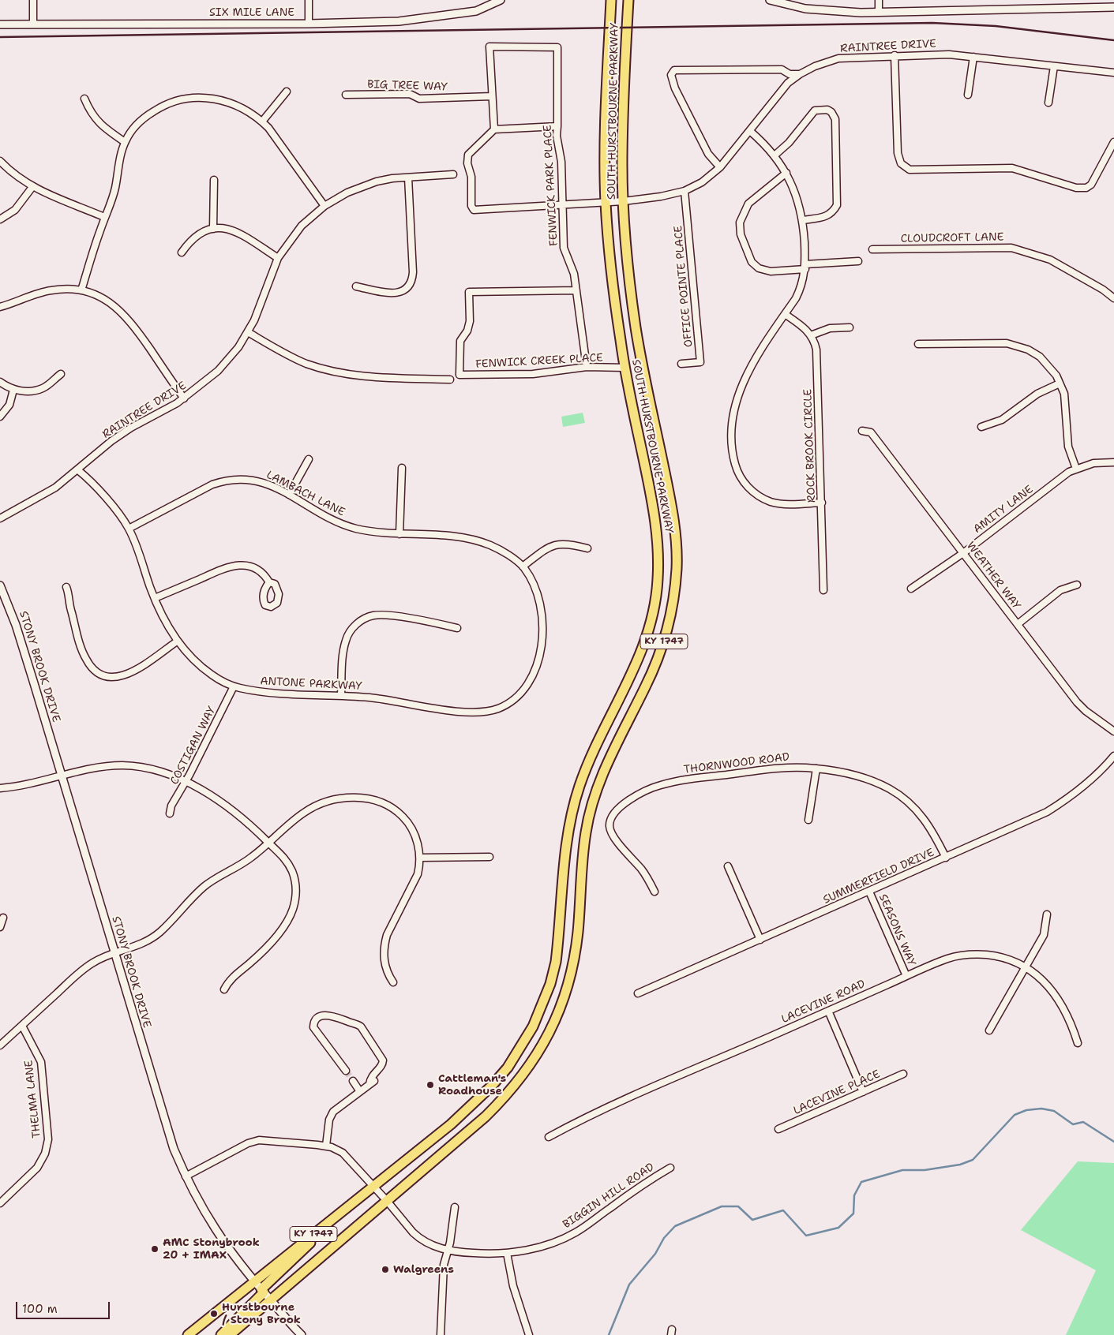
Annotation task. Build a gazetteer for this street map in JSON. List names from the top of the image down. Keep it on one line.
{"streets":{"main road":["SOUTH HURSTBOURNE PARKWAY","KY 1747"],"street":["SIX MILE LANE","RAINTREE DRIVE","BIG TREE WAY","FENWICK PARK PLACE","CLOUDCROFT LANE","OFFICE POINTE PLACE","FENWICK CREEK PLACE","ROCK BROOK CIRCLE","LAMBACH LANE","AMITY LANE","WEATHER WAY","STONY BROOK DRIVE","ANTONE PARKWAY","COSTIGAN WAY","THORNWOOD ROAD","SUMMERFIELD DRIVE","SEASONS WAY","LACEVINE ROAD","LACEVINE PLACE","THELMA LANE","BIGGIN HILL ROAD"]},"crossings":[["RAINTREE DRIVE","SOUTH HURSTBOURNE PARKWAY"],["RAINTREE DRIVE","FENWICK PARK PLACE"],["RAINTREE DRIVE","OFFICE POINTE PLACE"],["RAINTREE DRIVE","ANTONE PARKWAY"],["BIG TREE WAY","FENWICK PARK PLACE"],["SOUTH HURSTBOURNE PARKWAY","FENWICK CREEK PLACE"],["SOUTH HURSTBOURNE PARKWAY","STONY BROOK DRIVE"],["SOUTH HURSTBOURNE PARKWAY","BIGGIN HILL ROAD"],["FENWICK PARK PLACE","FENWICK CREEK PLACE"],["LAMBACH LANE","ANTONE PARKWAY"],["AMITY LANE","WEATHER WAY"],["STONY BROOK DRIVE","BIGGIN HILL ROAD"],["ANTONE PARKWAY","COSTIGAN WAY"],["THORNWOOD ROAD","SUMMERFIELD DRIVE"],["SUMMERFIELD DRIVE","SEASONS WAY"],["SEASONS WAY","LACEVINE ROAD"]],"places":["Cattleman's Roadhouse","AMC Stonybrook 20 + IMAX","Walgreens","Hurstbourne / Stony Brook"],"scale_bar":"100 m"}
